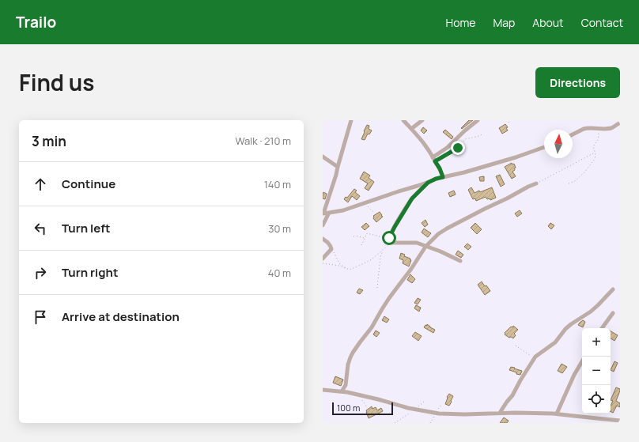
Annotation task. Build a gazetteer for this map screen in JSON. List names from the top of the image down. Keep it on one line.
{"scale_bar":"100 m","north":"top","page":{"header":"Trailo","nav":["Home","Map","About","Contact"],"title":"Find us","buttons":"Directions","heading":["3 min","Walk · 210 m"],"list":[["Continue","140 m"],["Turn left","30 m"],["Turn right","40 m"],"Arrive at destination"],"map_buttons":["+","−"],"scale":"100 m"}}
